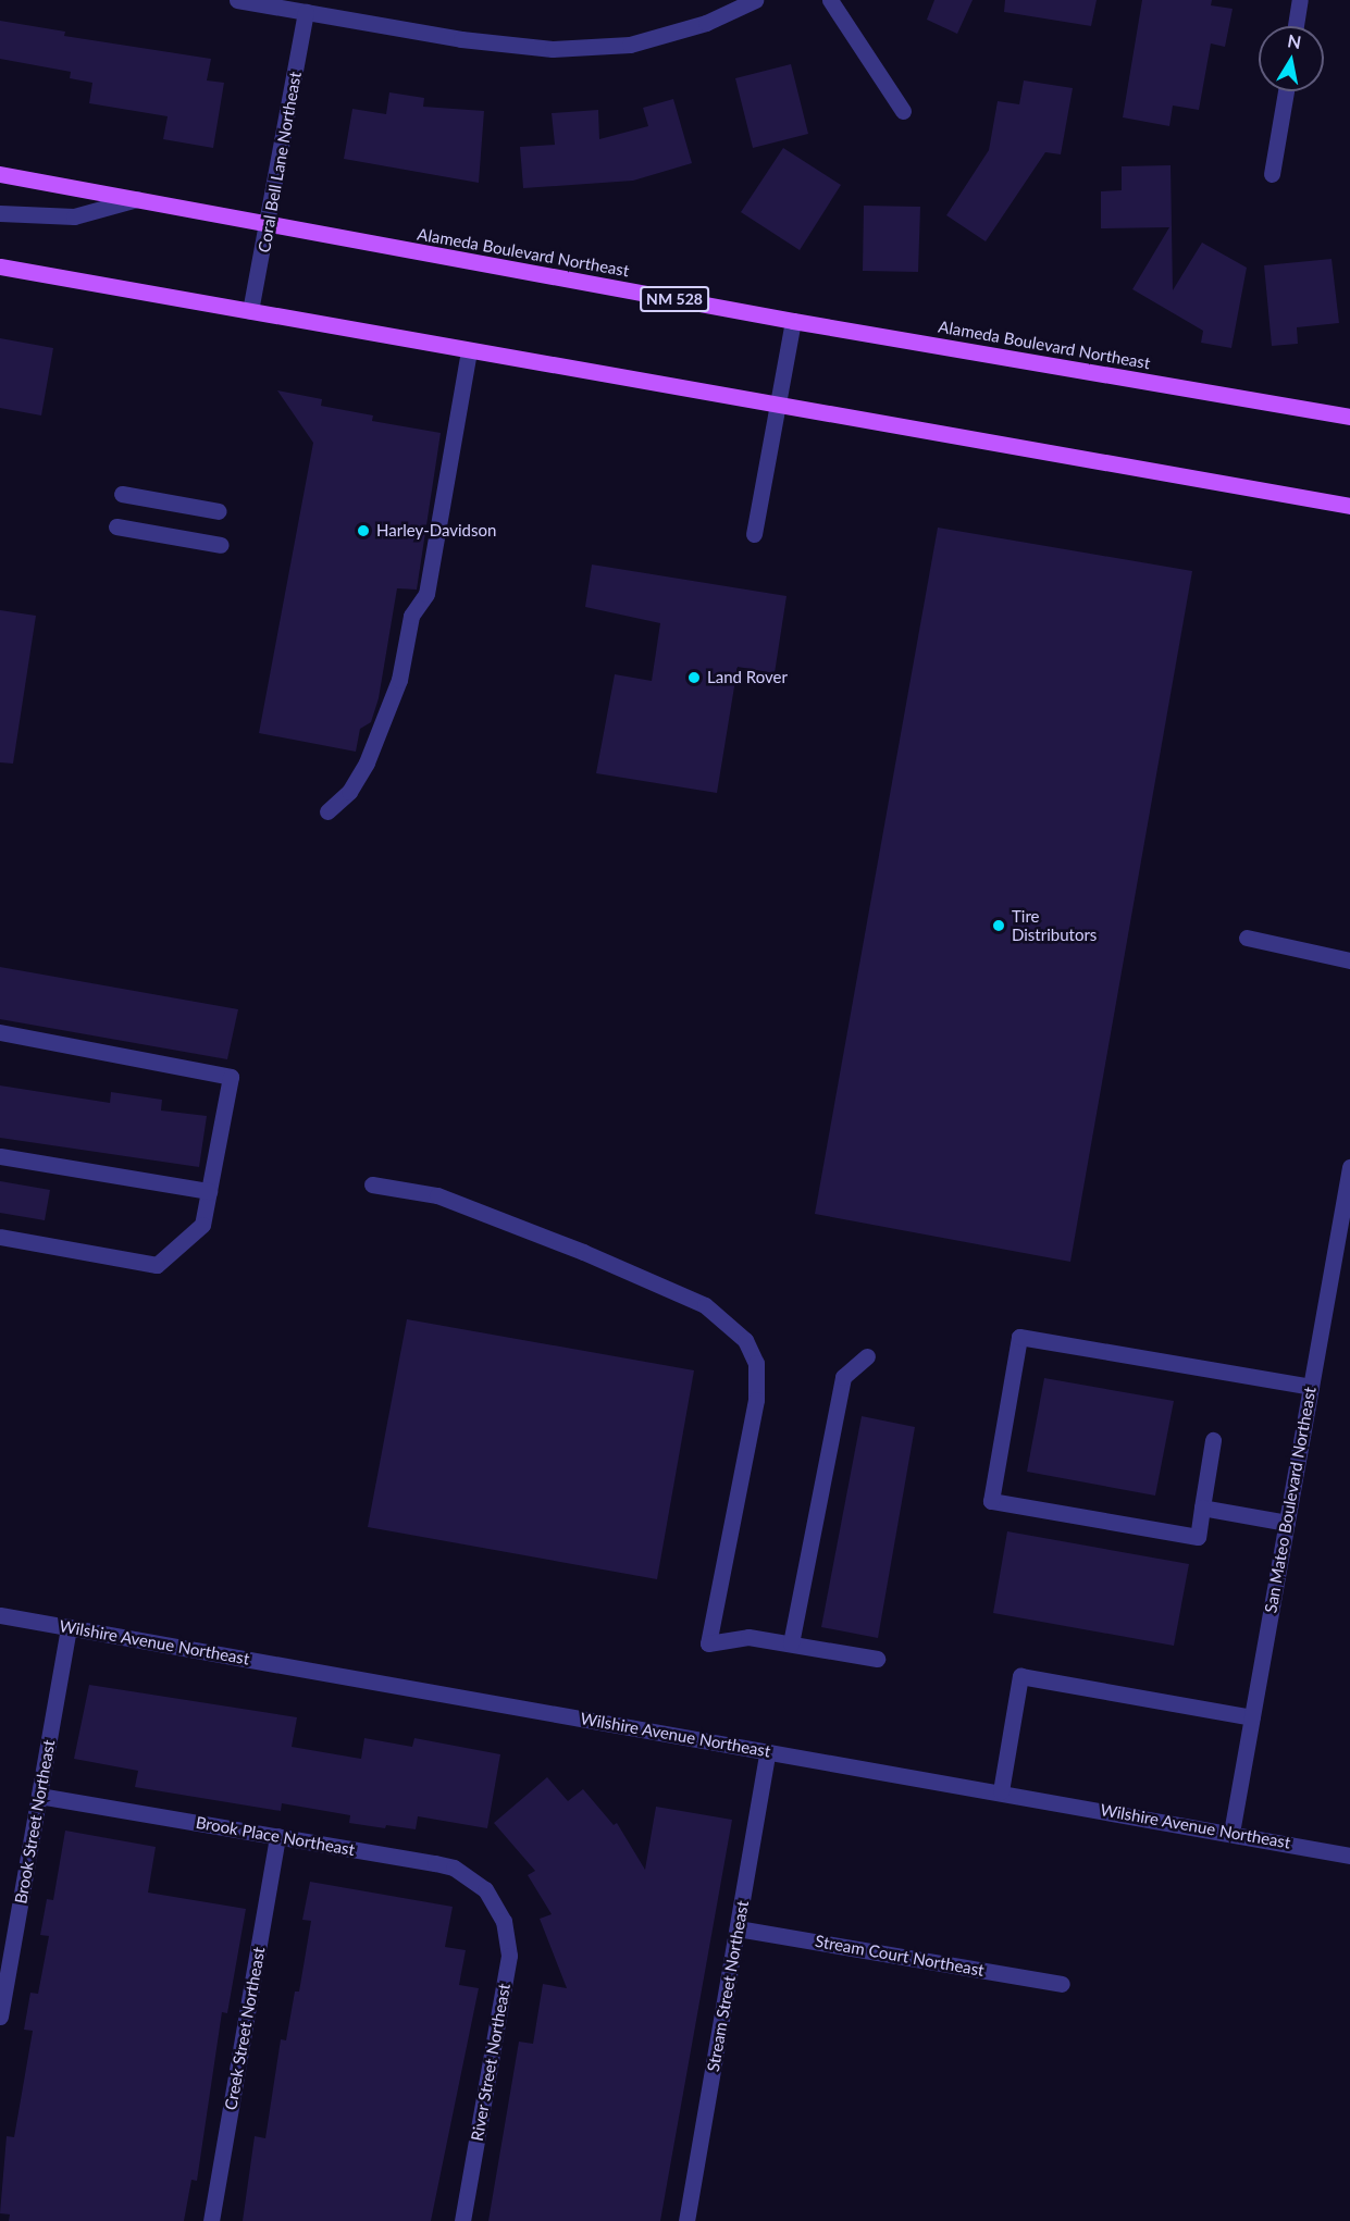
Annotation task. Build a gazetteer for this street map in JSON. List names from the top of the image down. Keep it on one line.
{"streets":{"main road":["Alameda Boulevard Northeast","NM 528"],"street":["Coral Bell Lane Northeast","San Mateo Boulevard Northeast","Wilshire Avenue Northeast","Brook Street Northeast","Brook Place Northeast","Stream Court Northeast","Stream Street Northeast","Creek Street Northeast","River Street Northeast"]},"crossings":[["Coral Bell Lane Northeast","Alameda Boulevard Northeast"],["San Mateo Boulevard Northeast","Wilshire Avenue Northeast"],["Wilshire Avenue Northeast","Brook Street Northeast"],["Wilshire Avenue Northeast","Stream Street Northeast"],["Brook Street Northeast","Brook Place Northeast"],["Brook Place Northeast","Creek Street Northeast"],["Brook Place Northeast","River Street Northeast"],["Stream Court Northeast","Stream Street Northeast"]],"places":["Harley-Davidson","Land Rover","Tire Distributors"],"north":"top"}
